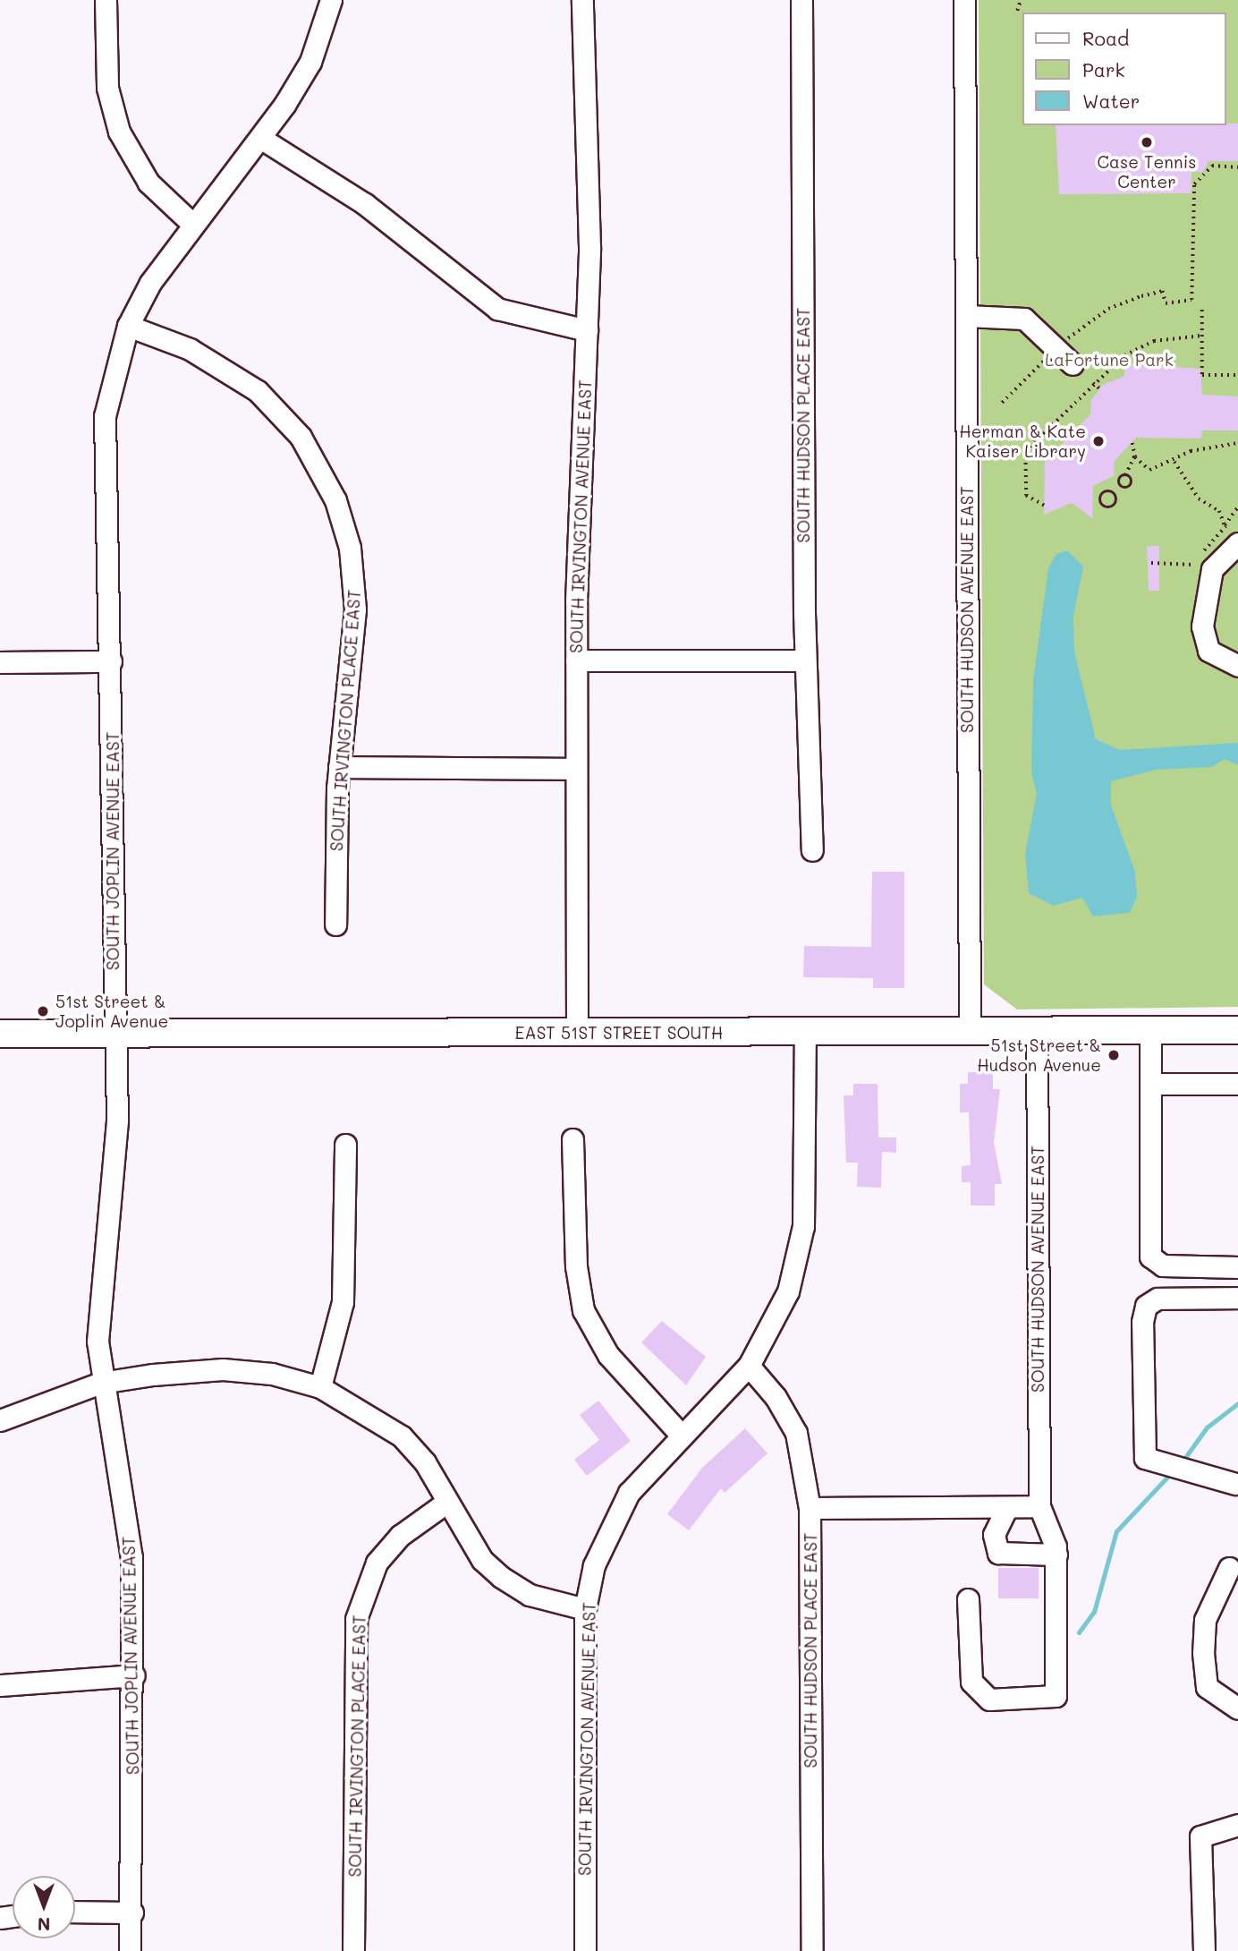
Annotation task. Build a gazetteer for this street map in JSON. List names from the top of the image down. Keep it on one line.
{"streets":{"main road":["EAST 51ST STREET SOUTH"],"street":["SOUTH HUDSON PLACE EAST","SOUTH IRVINGTON AVENUE EAST","SOUTH HUDSON AVENUE EAST","SOUTH IRVINGTON PLACE EAST","SOUTH JOPLIN AVENUE EAST"]},"crossings":[["SOUTH HUDSON PLACE EAST","SOUTH IRVINGTON AVENUE EAST"],["SOUTH IRVINGTON AVENUE EAST","EAST 51ST STREET SOUTH"],["SOUTH HUDSON AVENUE EAST","EAST 51ST STREET SOUTH"],["SOUTH IRVINGTON PLACE EAST","SOUTH JOPLIN AVENUE EAST"],["SOUTH JOPLIN AVENUE EAST","EAST 51ST STREET SOUTH"]],"parks":["LaFortune Park"],"places":["Case Tennis Center","Herman & Kate Kaiser Library","51st Street & Joplin Avenue","51st Street & Hudson Avenue"],"legend":["Road","Park","Water"],"north":"bottom"}
